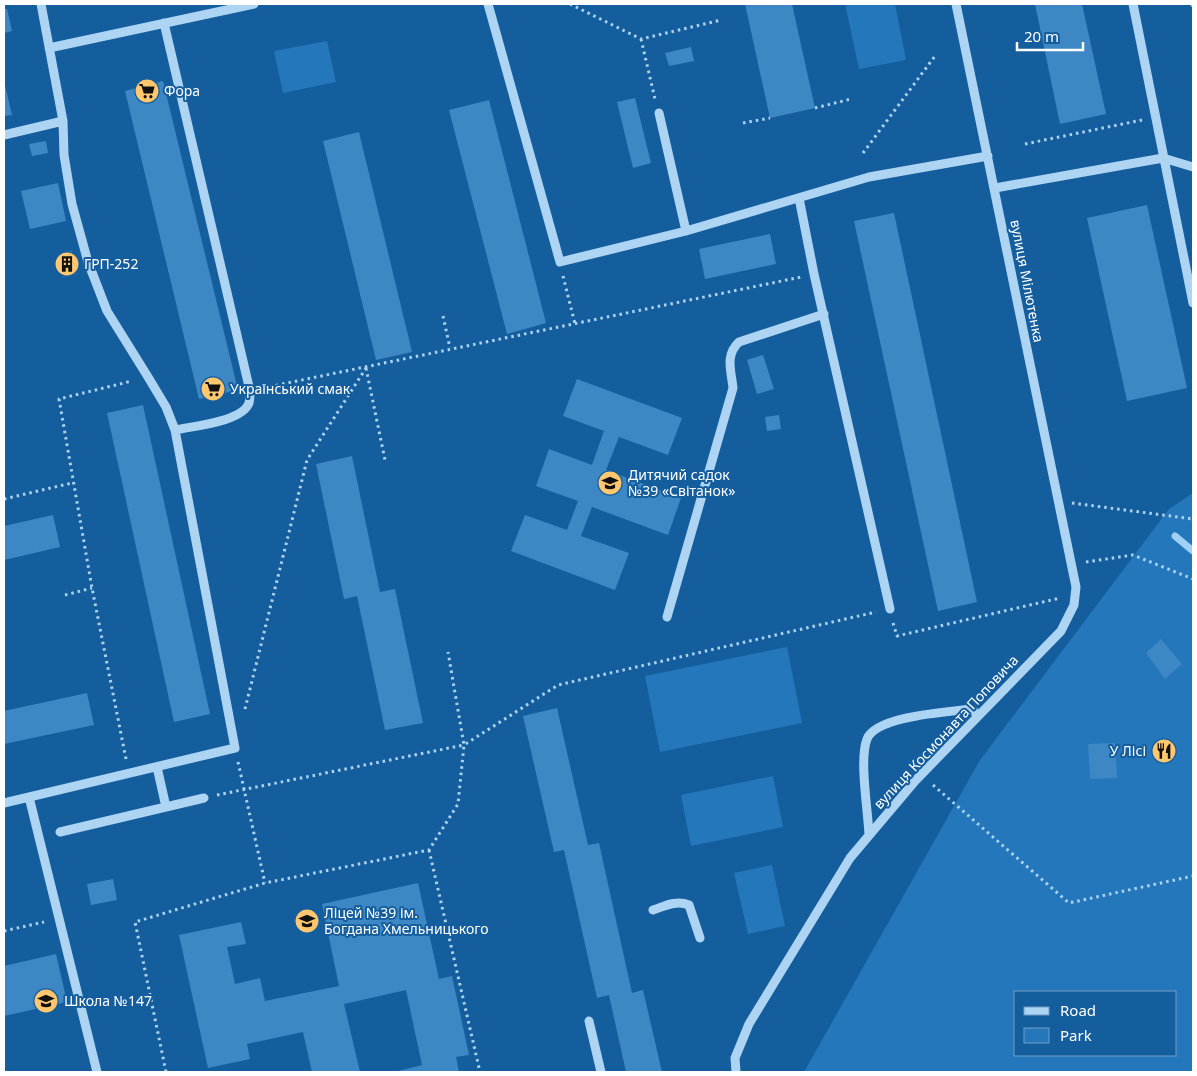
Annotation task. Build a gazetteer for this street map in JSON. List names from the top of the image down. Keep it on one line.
{"streets":{"street":["вулиця Мілютенка","вулиця Космонавта Поповича"]},"crossings":[["вулиця Мілютенка","вулиця Космонавта Поповича"]],"places":{"supermarket":["Фора","Український смак"],"building":["ГРП-252"],"school or university":["Дитячий садок №39 «Світанок»","Ліцей №39 ім. Богдана Хмельницького","Школа №147"],"restaurant":["У Лісі"]},"legend":["Road","Park"],"scale_bar":"20 m"}
